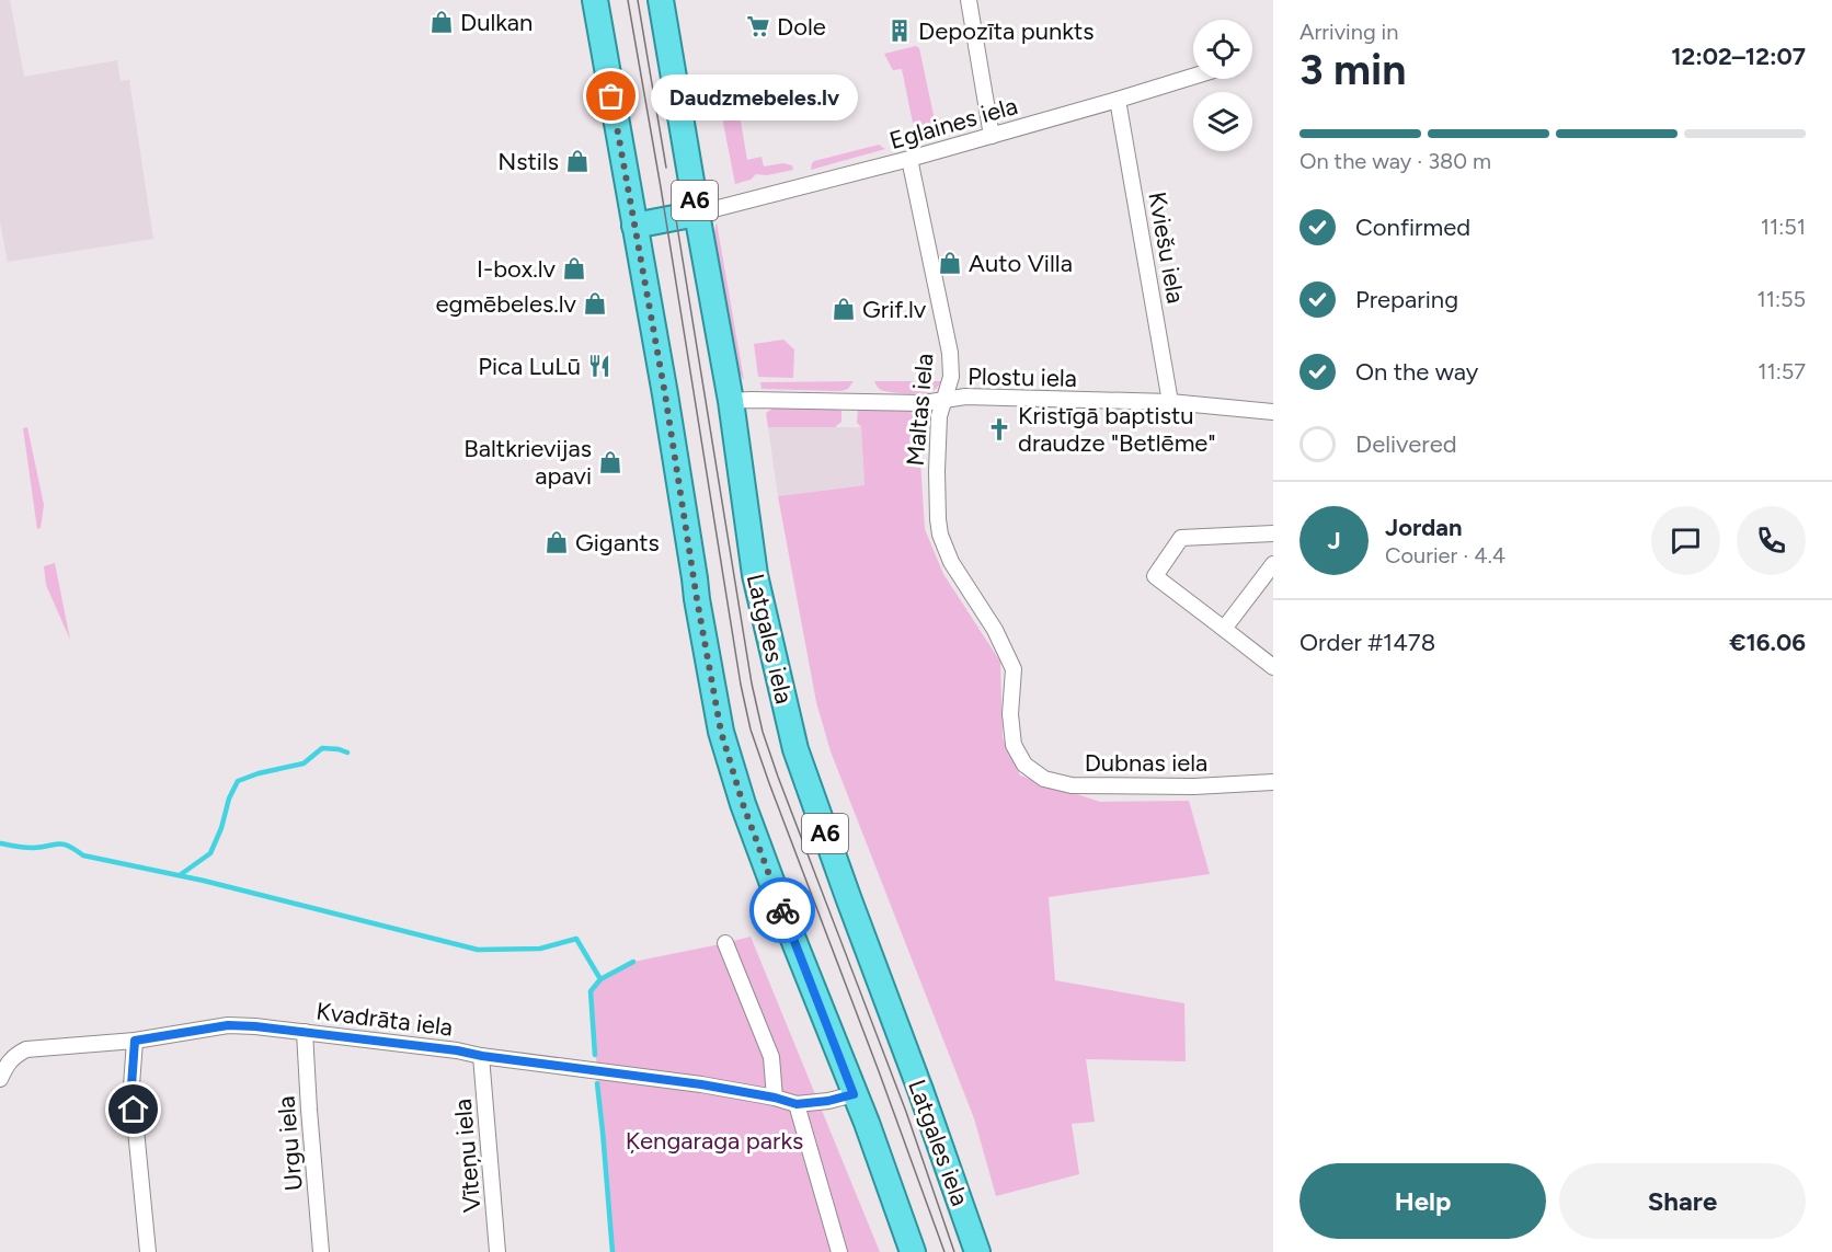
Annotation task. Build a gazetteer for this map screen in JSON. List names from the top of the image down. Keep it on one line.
{"streets":{"highway":["A6","Latgales iela"],"street":["Eglaines iela","Kviešu iela","Plostu iela","Maltas iela","Dubnas iela","Kvadrāta iela","Urgu iela","Vīteņu iela"]},"crossings":[["Eglaines iela","Kviešu iela"],["Eglaines iela","Maltas iela"],["Eglaines iela","Latgales iela"],["Kviešu iela","Plostu iela"],["Plostu iela","Maltas iela"],["Plostu iela","Latgales iela"],["Maltas iela","Dubnas iela"],["Kvadrāta iela","Urgu iela"],["Kvadrāta iela","Vīteņu iela"]],"parks":["Ķengaraga parks"],"places":{"shop":["Dulkan","Nstils","Auto Villa","I-box.lv","egmēbeles.lv","Grif.lv","Baltkrievijas apavi","Gigants"],"supermarket":["Dole"],"building":["Depozīta punkts"],"other":["Daudzmebeles.lv"],"restaurant":["Pica LuLū"],"church":["Kristīgā baptistu draudze \"Betlēme\""]},"page":{"heading":["3 min","Arriving in","12:02–12:07"],"panel":["Jordan","Courier · 4.4","Order #1478","€16.06"],"bubble":"Daudzmebeles.lv","bar":"On the way · 380 m","list":[["Confirmed","11:51"],["Preparing","11:55"],["On the way","11:57"],"Delivered"],"round":"J","buttons":["Help","Share"]}}
